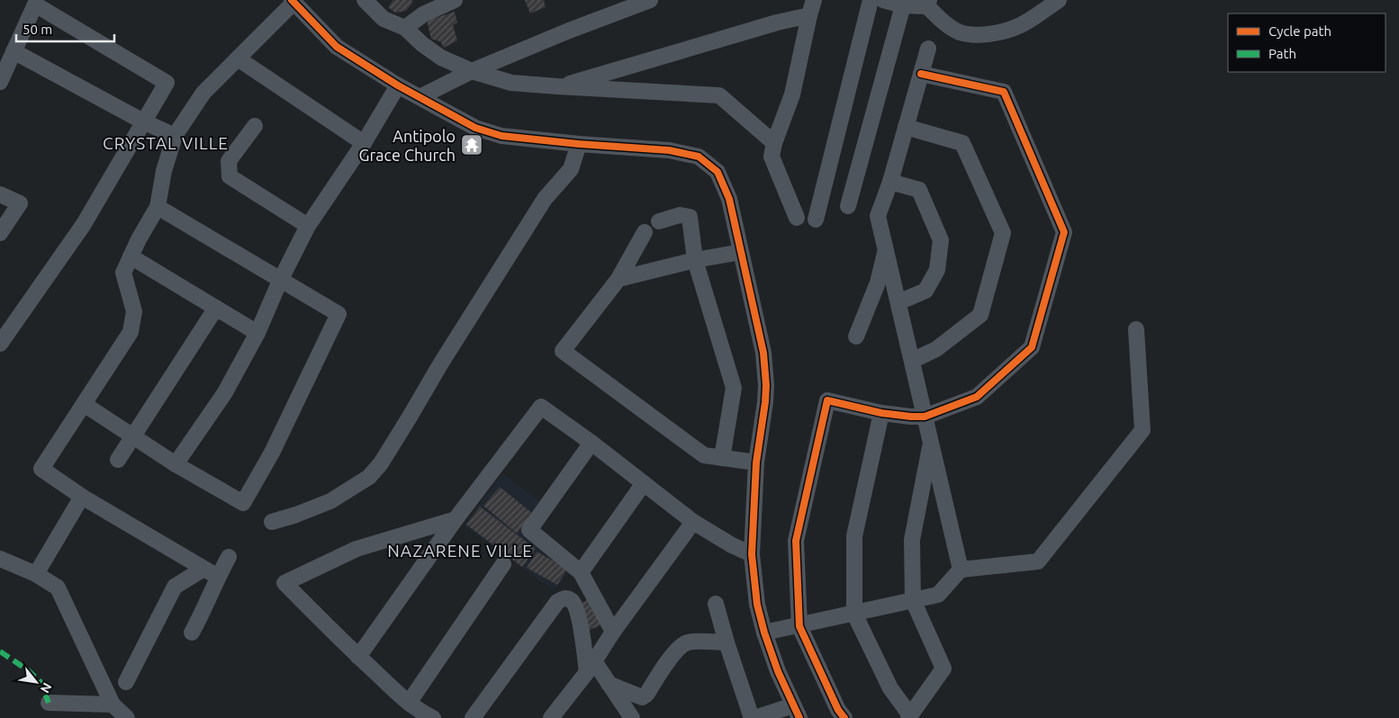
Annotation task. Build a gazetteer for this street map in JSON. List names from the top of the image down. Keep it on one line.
{"districts":["CRYSTAL VILLE","NAZARENE VILLE"],"places":{"temple":["Antipolo Grace Church"]},"legend":["Cycle path","Path"],"scale_bar":"50 m","north":"bottom right"}
